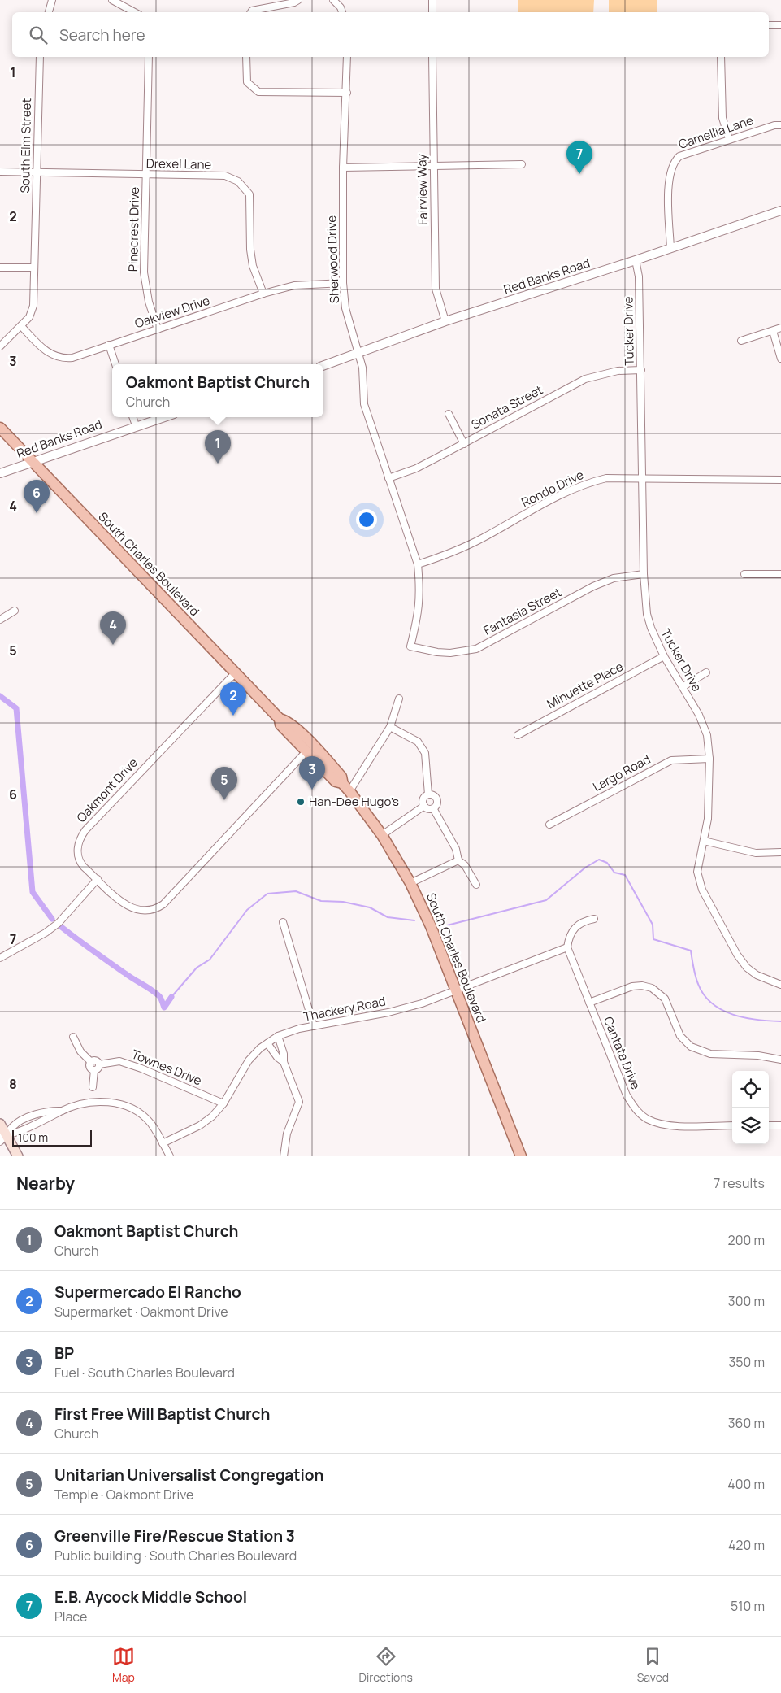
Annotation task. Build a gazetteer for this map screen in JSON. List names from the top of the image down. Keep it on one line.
{"streets":{"main road":["South Charles Boulevard"],"street":["Camellia Lane","South Elm Street","Drexel Lane","Fairview Way","Pinecrest Drive","Sherwood Drive","Red Banks Road","Oakview Drive","Tucker Drive","Sonata Street","Rondo Drive","Fantasia Street","Minuette Place","Largo Road","Oakmont Drive","Thackery Road","Cantata Drive","Townes Drive"]},"crossings":[["Camellia Lane","Red Banks Road"],["South Elm Street","Drexel Lane"],["South Elm Street","Oakview Drive"],["Drexel Lane","Pinecrest Drive"],["Drexel Lane","Oakview Drive"],["Fairview Way","Red Banks Road"],["Pinecrest Drive","Oakview Drive"],["Sherwood Drive","Red Banks Road"],["Sherwood Drive","Oakview Drive"],["Sherwood Drive","Sonata Street"],["Sherwood Drive","Rondo Drive"],["Sherwood Drive","Fantasia Street"],["Red Banks Road","Tucker Drive"],["Red Banks Road","South Charles Boulevard"],["Tucker Drive","Sonata Street"],["Tucker Drive","Rondo Drive"],["Tucker Drive","Fantasia Street"],["Tucker Drive","Minuette Place"],["Tucker Drive","Largo Road"],["South Charles Boulevard","Oakmont Drive"],["South Charles Boulevard","Thackery Road"],["Thackery Road","Cantata Drive"],["Thackery Road","Townes Drive"]],"places":["Han-Dee Hugo's"],"scale_bar":"100 m","page":{"search":"Search here","pins":["7","1","6","4","2","3","5"],"popup":["Oakmont Baptist Church","Church"],"scale":"100 m","heading":["Nearby","7 results"],"list":[{"mark":"1","name":"Oakmont Baptist Church","note":"Church","value":"200 m"},{"mark":"2","name":"Supermercado El Rancho","note":"Supermarket · Oakmont Drive","value":"300 m"},{"mark":"3","name":"BP","note":"Fuel · South Charles Boulevard","value":"350 m"},{"mark":"4","name":"First Free Will Baptist Church","note":"Church","value":"360 m"},{"mark":"5","name":"Unitarian Universalist Congregation","note":"Temple · Oakmont Drive","value":"400 m"},{"mark":"6","name":"Greenville Fire/Rescue Station 3","note":"Public building · South Charles Boulevard","value":"420 m"},{"mark":"7","name":"E.B. Aycock Middle School","note":"Place","value":"510 m"}],"nav":["Map","Directions","Saved"]},"grid":{"rows":["1","2","3","4","5","6","7","8"]}}
